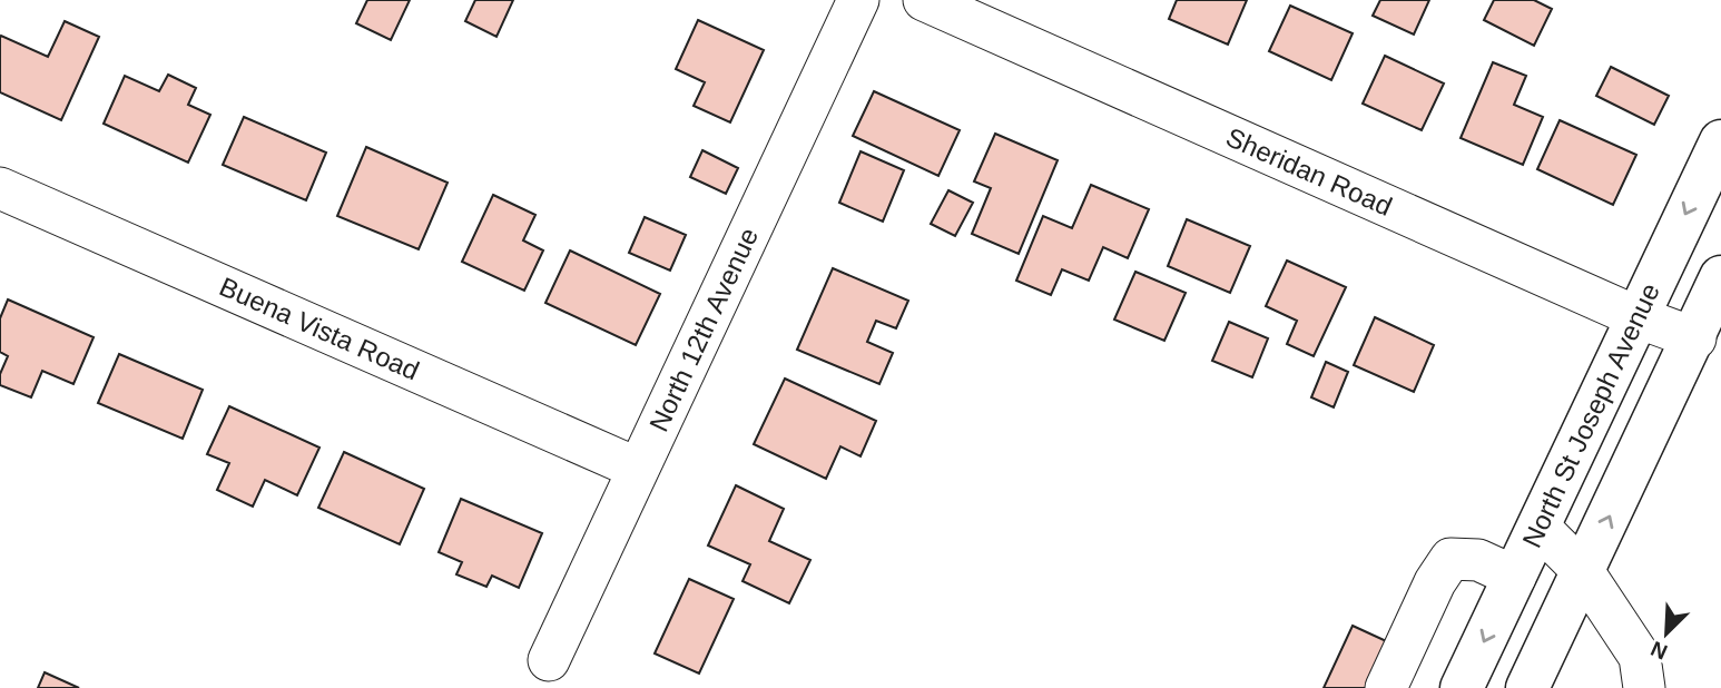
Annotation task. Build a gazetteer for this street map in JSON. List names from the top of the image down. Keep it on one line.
{"streets":{"main road":["North St Joseph Avenue"],"street":["Sheridan Road","Buena Vista Road","North 12th Avenue"]},"crossings":[["Sheridan Road","North St Joseph Avenue"],["Buena Vista Road","North 12th Avenue"]],"north":"bottom left"}
